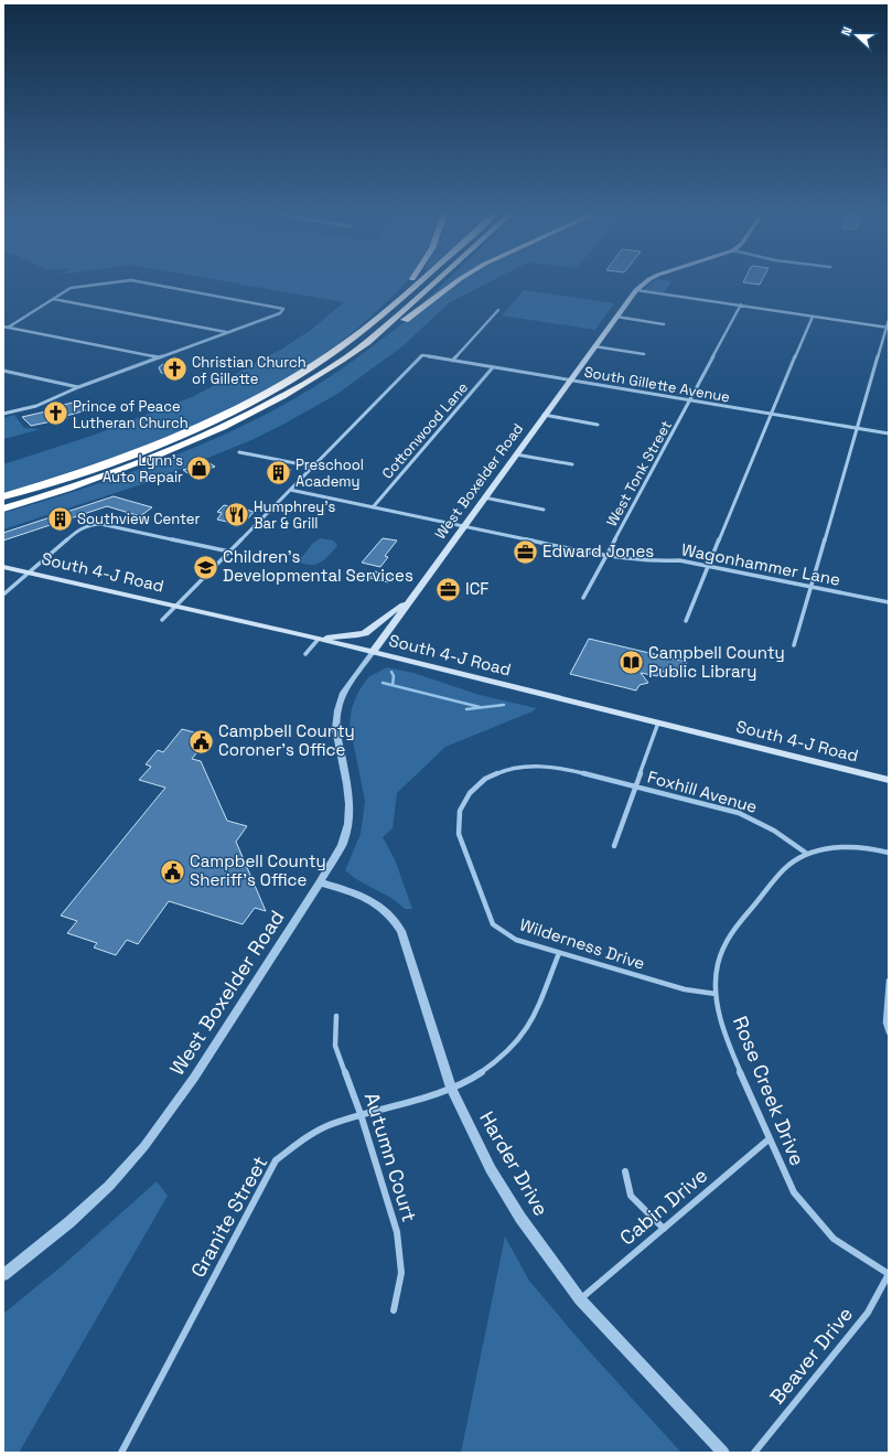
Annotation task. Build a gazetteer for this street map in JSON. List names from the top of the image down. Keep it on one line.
{"streets":{"main road":["West Boxelder Road","South 4-J Road"],"street":["South Gillette Avenue","Cottonwood Lane","West Tonk Street","Wagonhammer Lane","Foxhill Avenue","Wilderness Drive","Rose Creek Drive","Autumn Court","Harder Drive","Cabin Drive","Granite Street","Beaver Drive"]},"crossings":[["South Gillette Avenue","Cottonwood Lane"],["South Gillette Avenue","West Tonk Street"],["South Gillette Avenue","West Boxelder Road"],["Cottonwood Lane","Wagonhammer Lane"],["West Tonk Street","Wagonhammer Lane"],["West Boxelder Road","Wagonhammer Lane"],["West Boxelder Road","South 4-J Road"],["West Boxelder Road","Harder Drive"],["Foxhill Avenue","Wilderness Drive"],["Foxhill Avenue","Rose Creek Drive"],["Wilderness Drive","Rose Creek Drive"],["Wilderness Drive","Granite Street"],["Rose Creek Drive","Cabin Drive"],["Rose Creek Drive","Beaver Drive"],["Autumn Court","Granite Street"],["Harder Drive","Cabin Drive"],["Harder Drive","Granite Street"]],"places":{"church":["Christian Church of Gillette","Prince of Peace Lutheran Church"],"shop":["Lynn's Auto Repair"],"building":["Preschool Academy","Southview Center"],"restaurant":["Humphrey's Bar & Grill"],"office":["Edward Jones","ICF"],"school or university":["Children's Developmental Services"],"library":["Campbell County Public Library"],"public building":["Campbell County Coroner's Office","Campbell County Sheriff's Office"]},"north":"left"}
